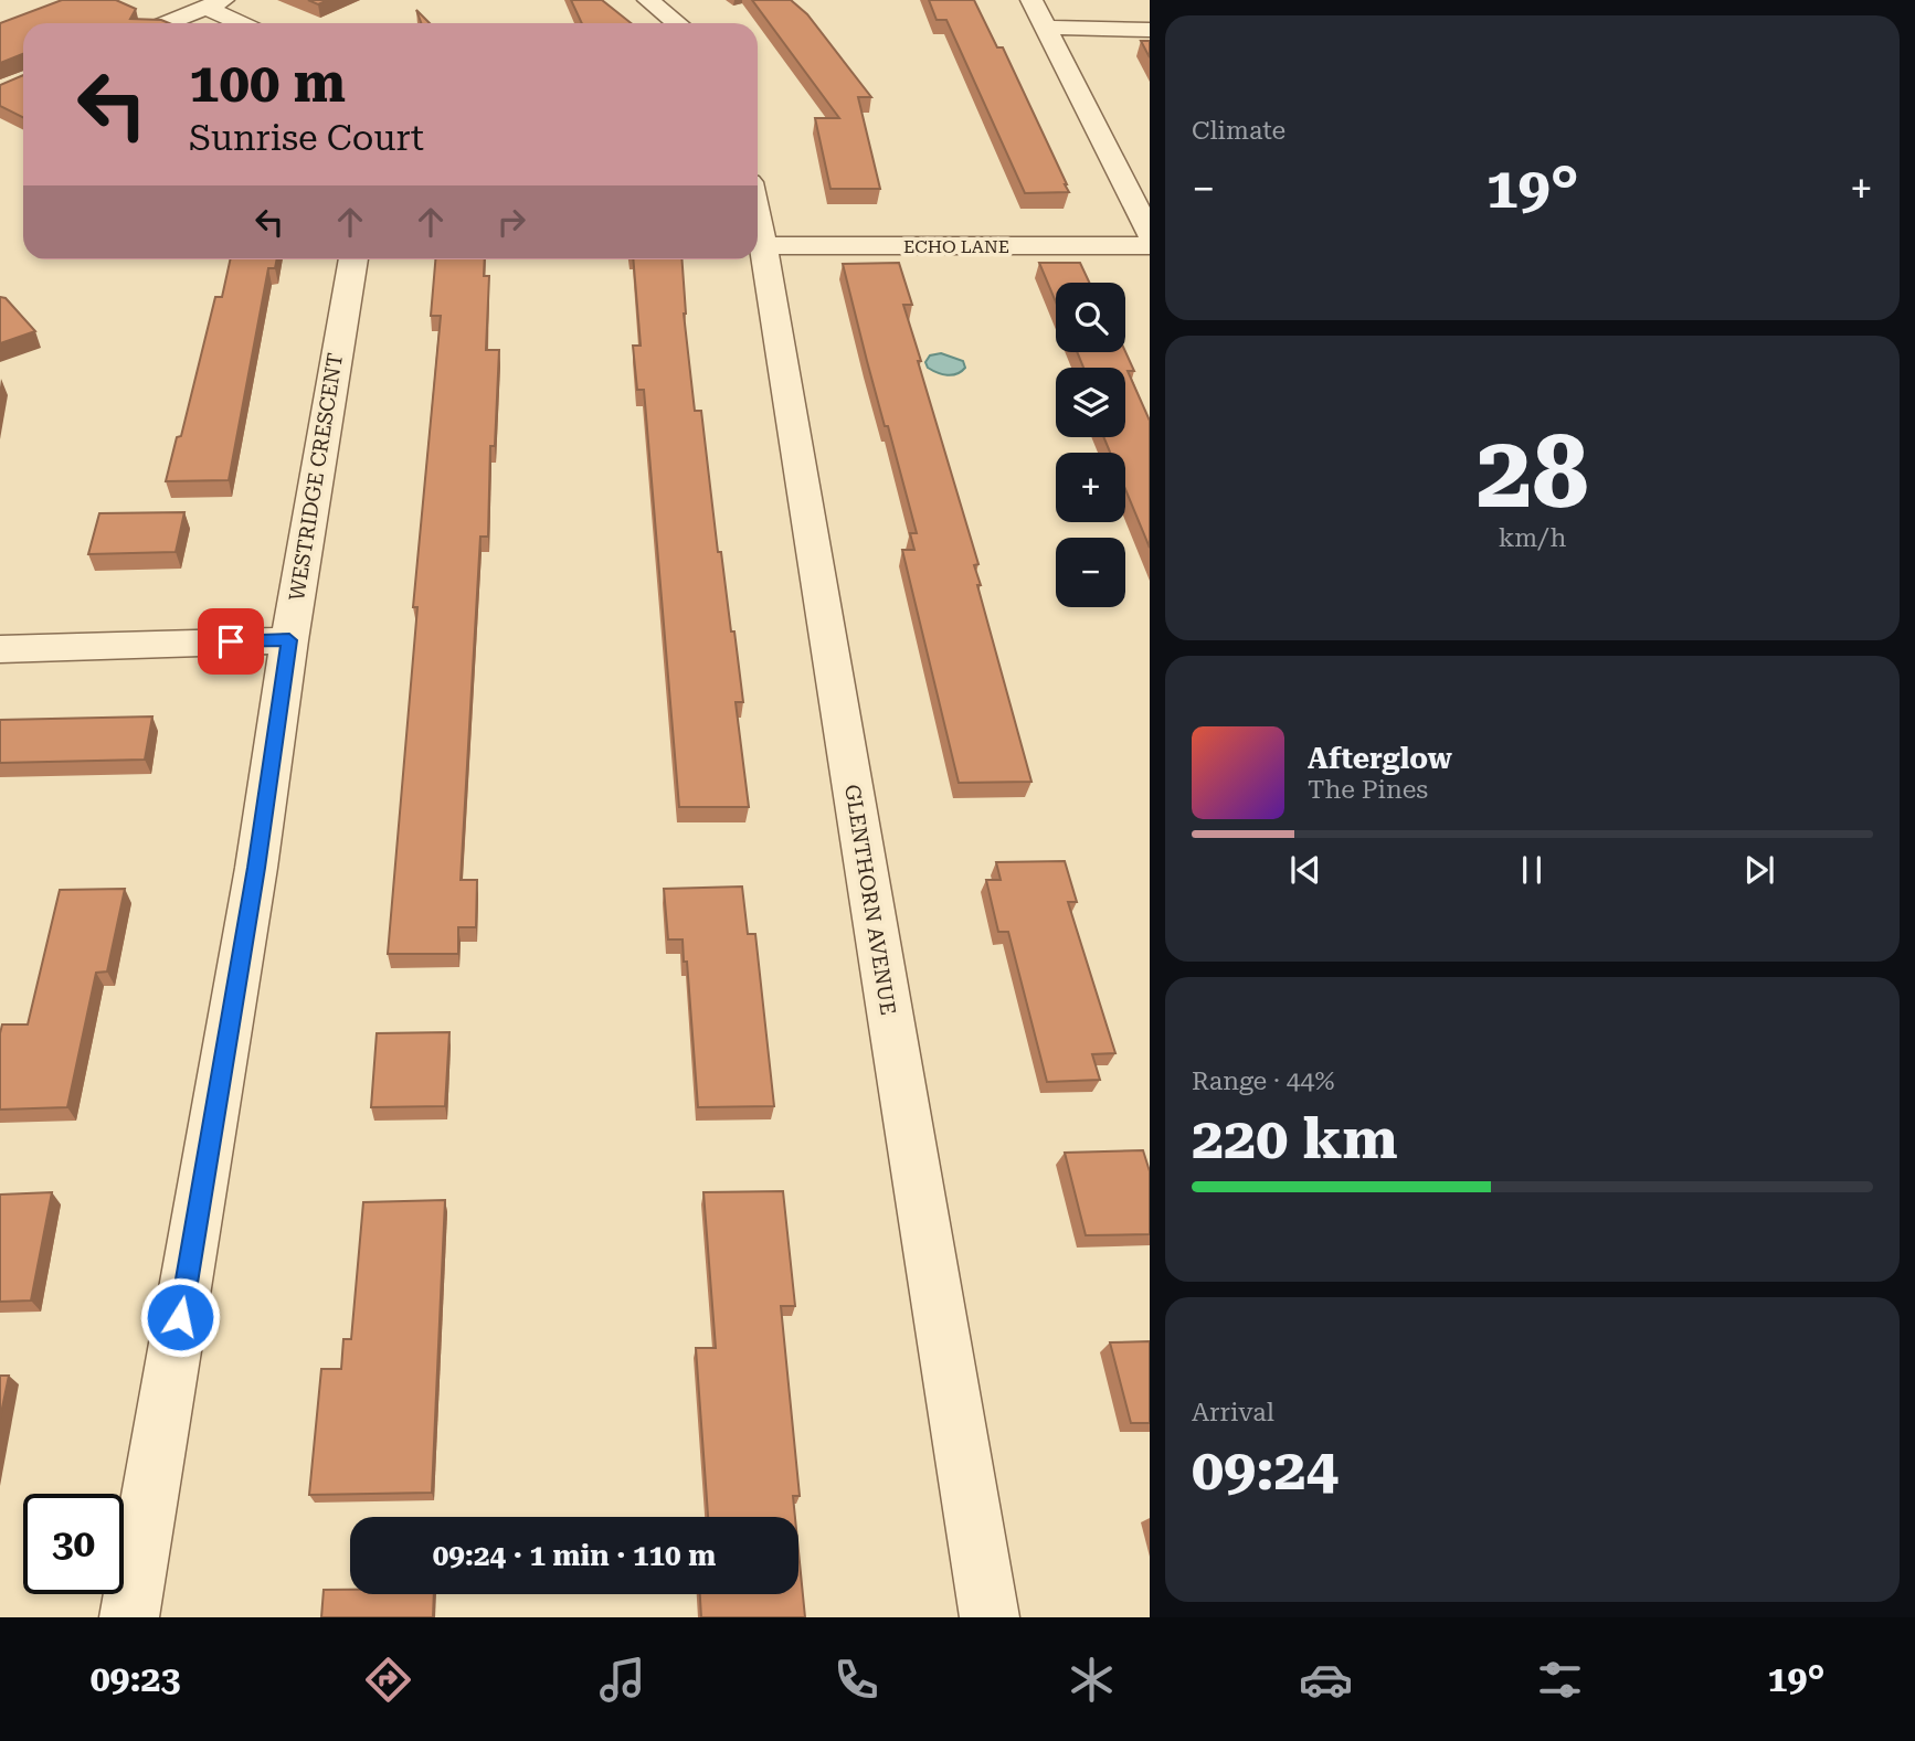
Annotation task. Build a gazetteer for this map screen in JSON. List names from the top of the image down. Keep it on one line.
{"streets":{"street":["ECHO LANE","WESTRIDGE CRESCENT","GLENTHORN AVENUE"]},"crossings":[["ECHO LANE","GLENTHORN AVENUE"]],"page":{"tile":["Climate",["28","km/h"],["Range · 44%","220 km"],["Arrival","09:24"]],"turn":["100 m","Sunrise Court"],"heat":["−","19°","+"],"map_buttons":["+","−"],"song":["Afterglow","The Pines"],"limit":"30","trip":"09:24 · 1 min · 110 m","tabs":["09:23","19°"]}}
